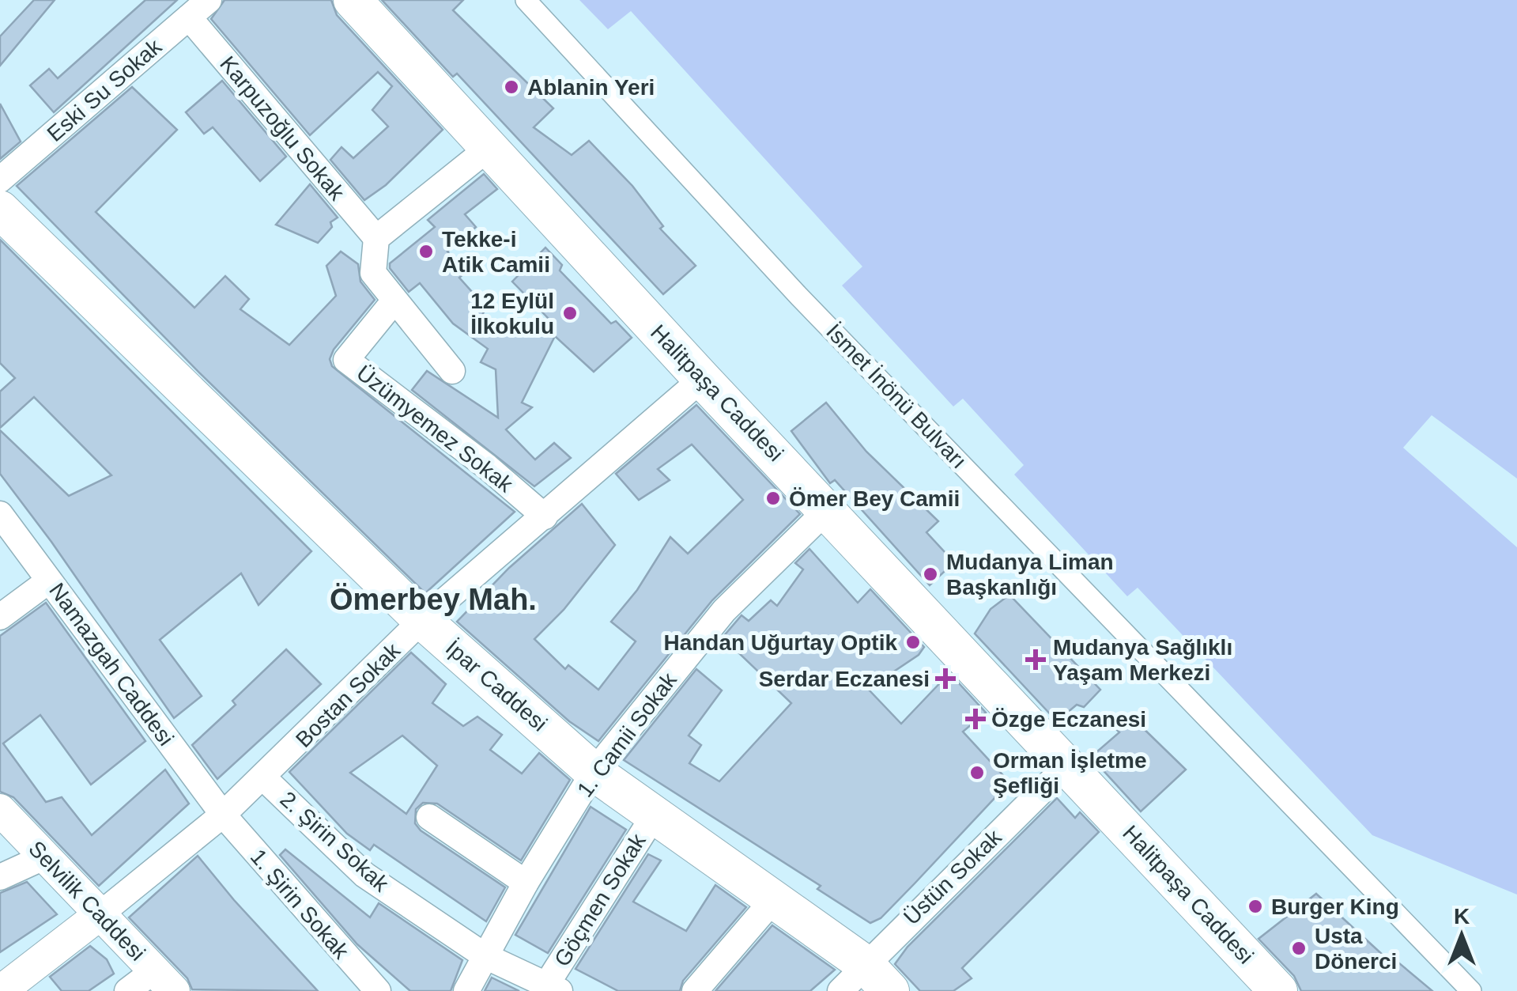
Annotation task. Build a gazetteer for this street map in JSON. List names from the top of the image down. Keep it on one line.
{"streets":{"main road":["Halitpaşa Caddesi","İpar Caddesi"],"street":["Eski Su Sokak","Karpuzoğlu Sokak","İsmet İnönü Bulvarı","Üzümyemez Sokak","Namazgah Caddesi","Bostan Sokak","1. Camii Sokak","2. Şirin Sokak","Üstün Sokak","Göçmen Sokak","Selvilik Caddesi","1. Şirin Sokak"]},"crossings":[["Eski Su Sokak","Karpuzoğlu Sokak"],["Halitpaşa Caddesi","Bostan Sokak"],["Halitpaşa Caddesi","1. Camii Sokak"],["Halitpaşa Caddesi","Üstün Sokak"],["Üzümyemez Sokak","Bostan Sokak"],["Namazgah Caddesi","Bostan Sokak"],["Namazgah Caddesi","1. Şirin Sokak"],["İpar Caddesi","Bostan Sokak"],["İpar Caddesi","1. Camii Sokak"],["İpar Caddesi","Üstün Sokak"],["İpar Caddesi","Göçmen Sokak"],["Bostan Sokak","2. Şirin Sokak"],["Bostan Sokak","Selvilik Caddesi"],["Bostan Sokak","1. Şirin Sokak"],["1. Camii Sokak","2. Şirin Sokak"],["2. Şirin Sokak","Göçmen Sokak"]],"districts":["Ömerbey Mah."],"places":{"other":["Ablanin Yeri","Tekke-i Atik Camii","12 Eylül İlkokulu","Ömer Bey Camii","Mudanya Liman Başkanlığı","Handan Uğurtay Optik","Orman İşletme Şefliği","Burger King","Usta Dönerci"],"health":["Mudanya Sağlıklı Yaşam Merkezi","Serdar Eczanesi","Özge Eczanesi"]},"north":"top"}
